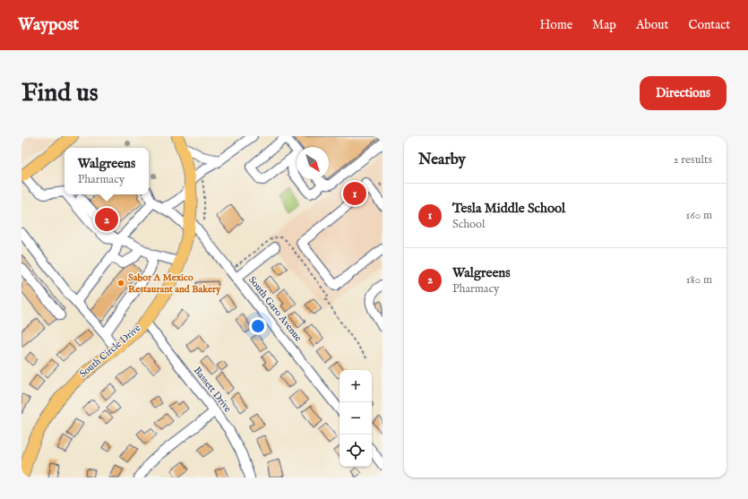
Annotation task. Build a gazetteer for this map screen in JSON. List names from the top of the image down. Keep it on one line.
{"streets":{"main road":["South Circle Drive"],"street":["South Garo Avenue","Bassett Drive"]},"crossings":[["South Garo Avenue","South Circle Drive"],["South Circle Drive","Bassett Drive"]],"places":["Sabor A Mexico Restaurant and Bakery"],"north":"bottom right","page":{"header":"Waypost","nav":["Home","Map","About","Contact"],"buttons":"Directions","title":"Find us","heading":["Nearby","2 results"],"popup":["Walgreens","Pharmacy"],"pins":["1","2"],"list":[{"mark":"1","name":"Tesla Middle School","note":"School","value":"160 m"},{"mark":"2","name":"Walgreens","note":"Pharmacy","value":"180 m"}],"map_buttons":["+","−"]}}
